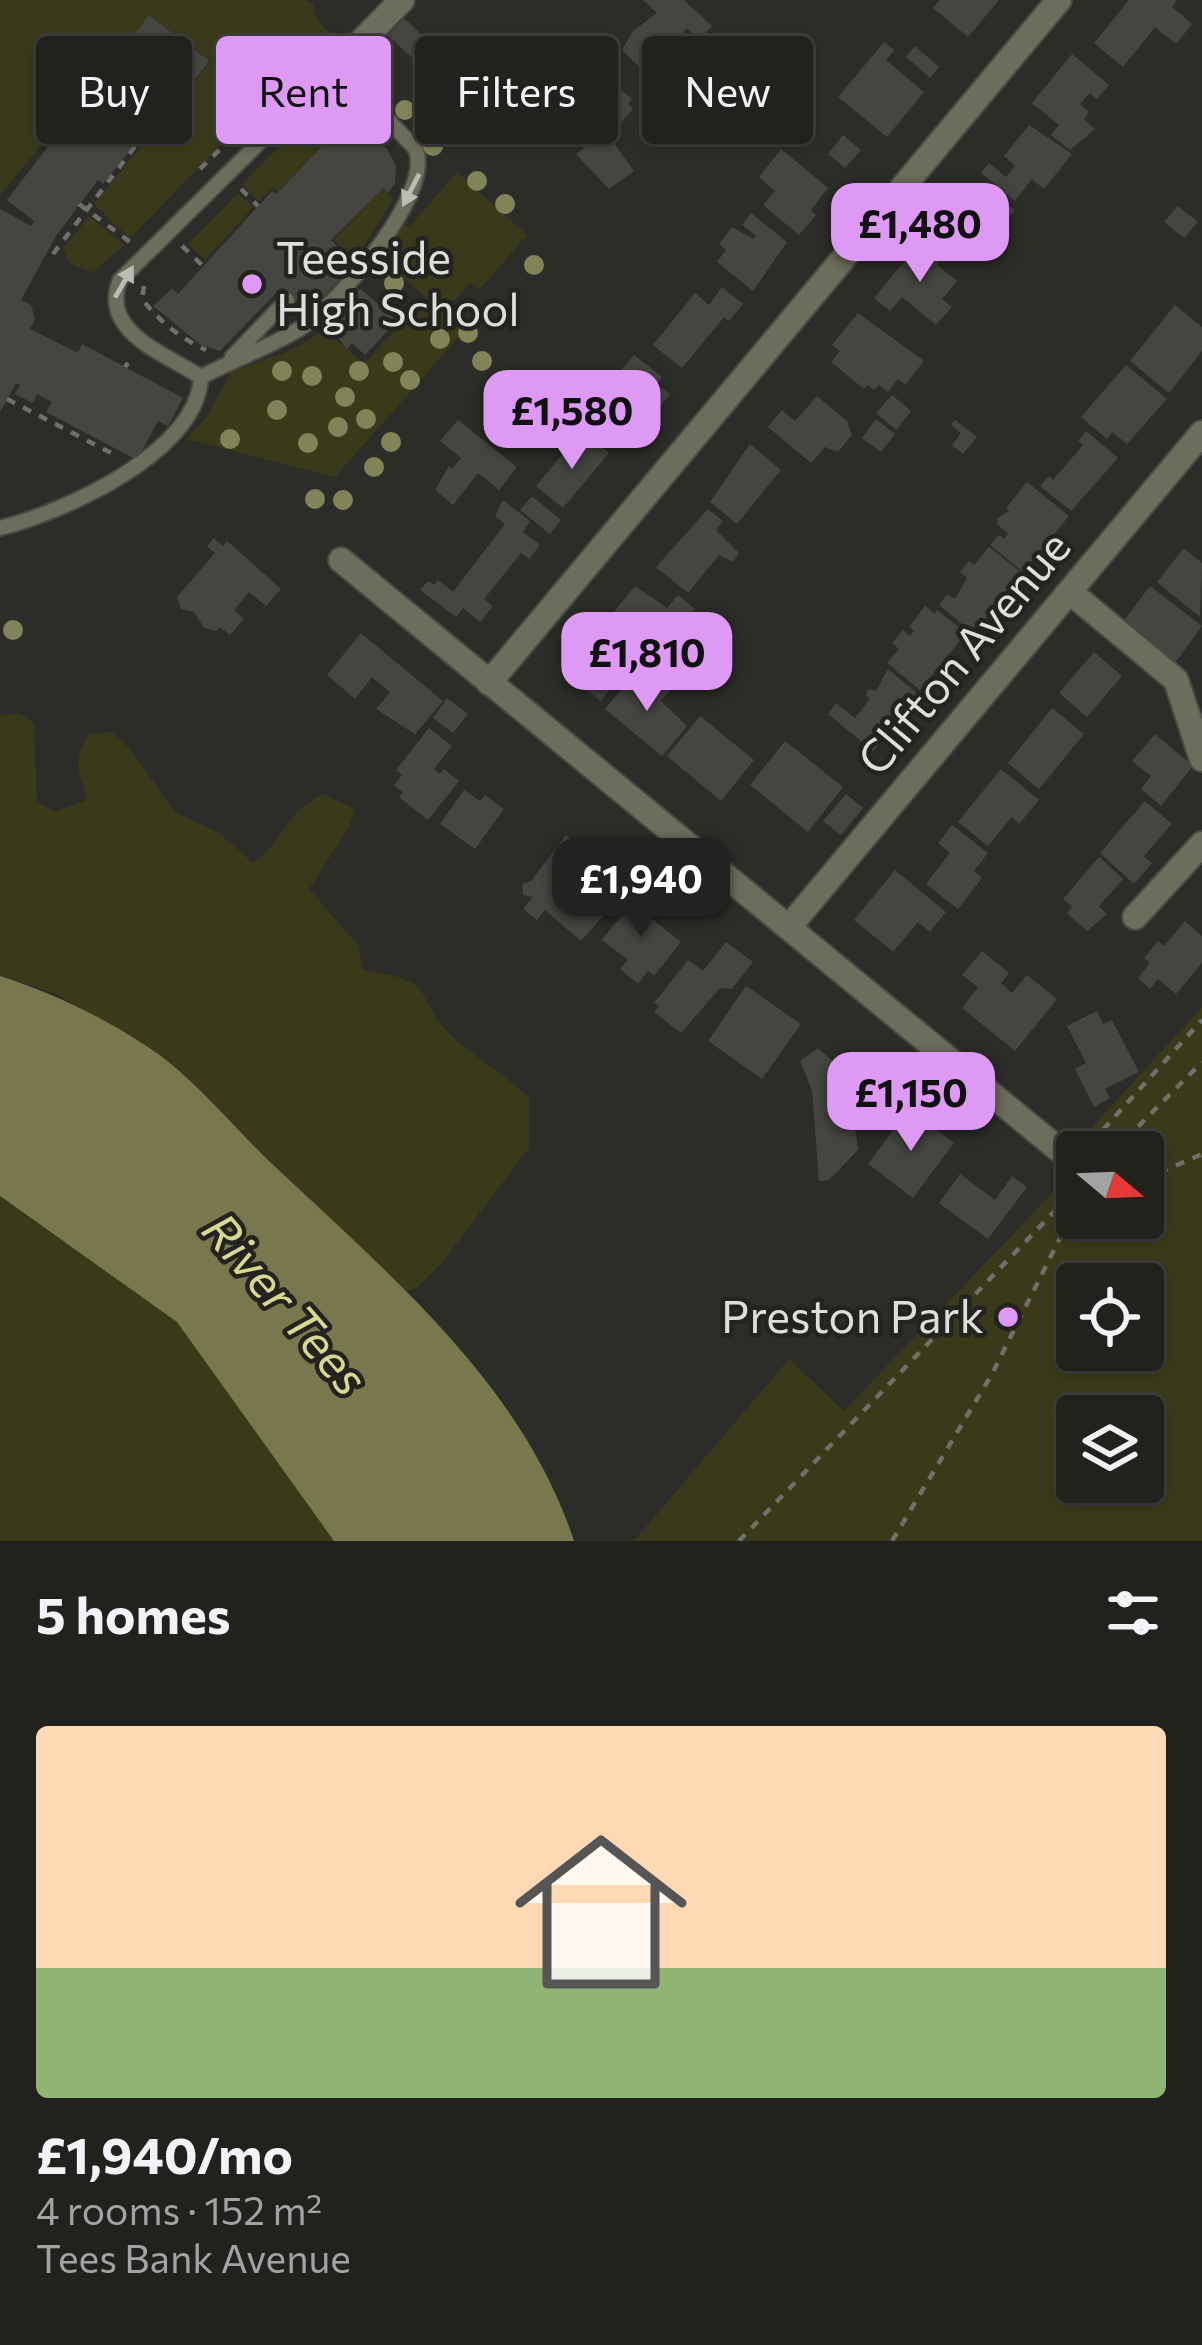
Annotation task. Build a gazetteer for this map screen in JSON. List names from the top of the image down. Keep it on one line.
{"streets":{"street":["Clifton Avenue"]},"water":["River Tees"],"places":["Teesside High School","Preston Park"],"north":"right","page":{"chip":["Buy","Rent","Filters","New"],"price":["£1,480","£1,580","£1,810","£1,940","£1,150"],"heading":"5 homes","list":[{"name":"£1,940/mo","note":"4 rooms · 152 m² · Tees Bank Avenue"}]}}
